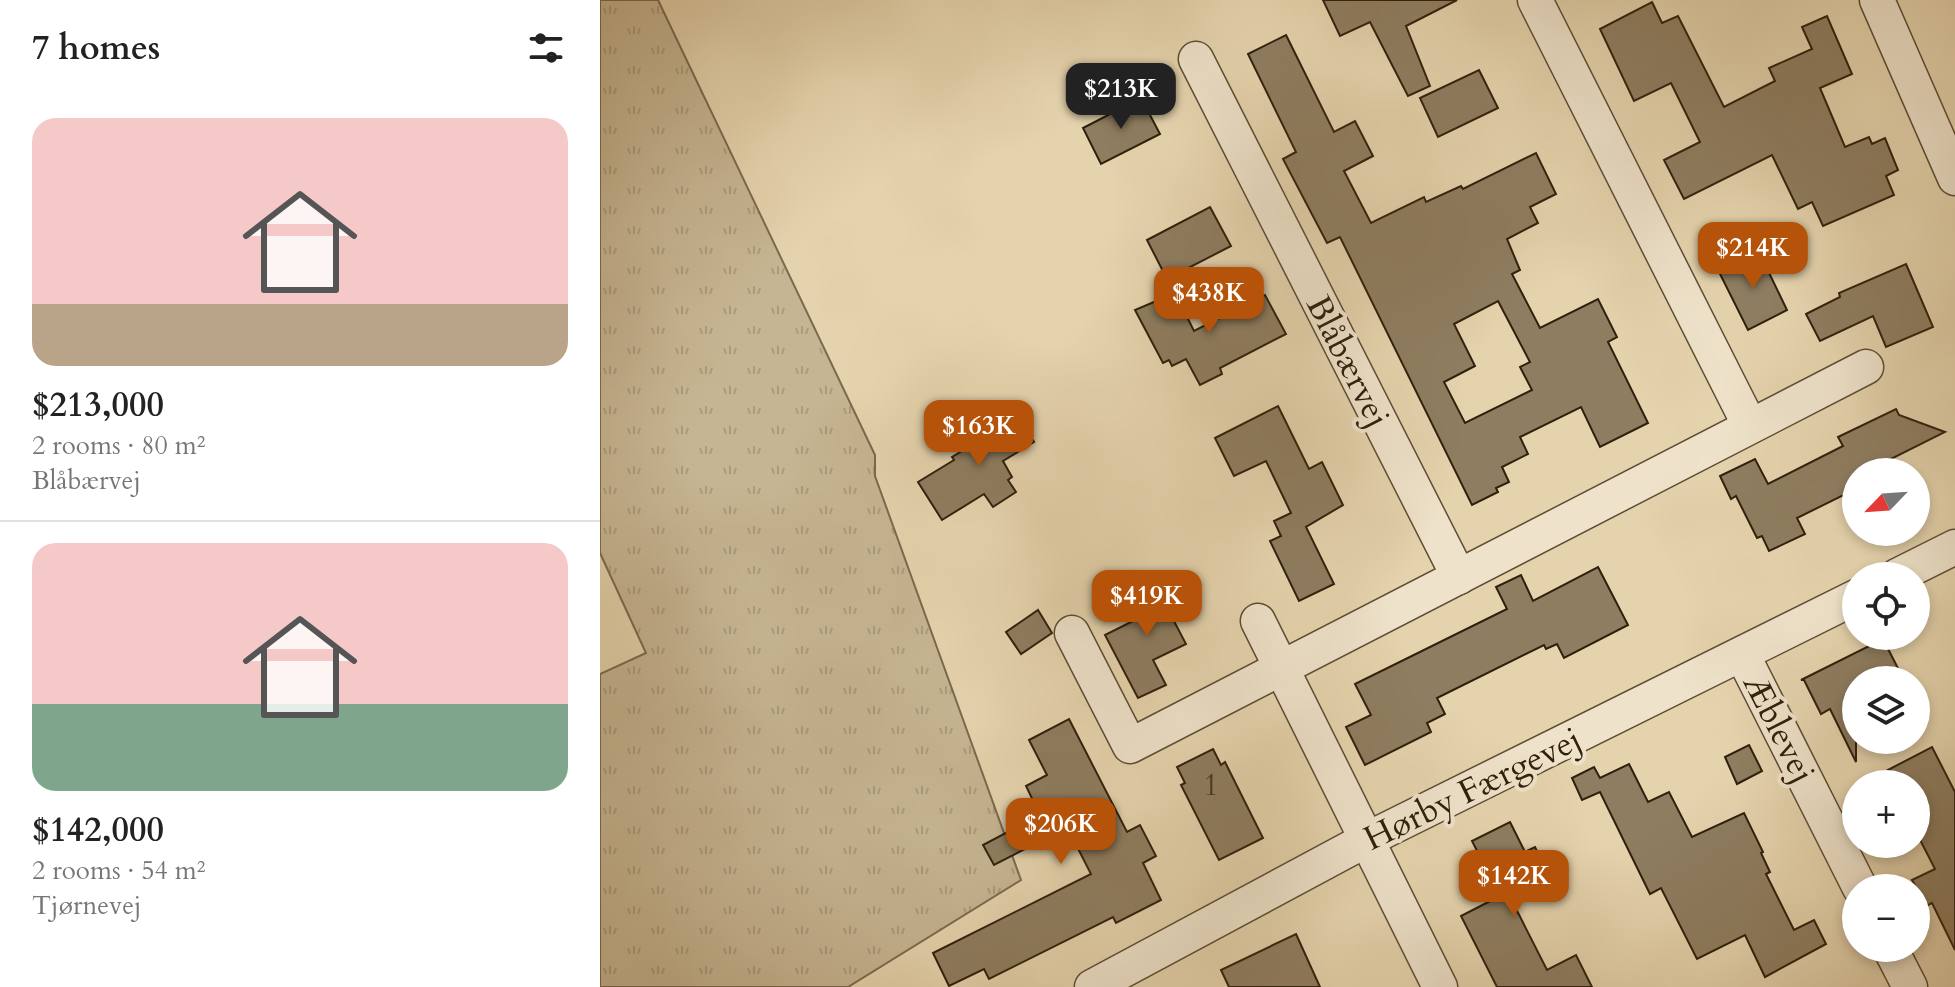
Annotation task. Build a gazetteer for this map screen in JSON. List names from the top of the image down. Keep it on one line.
{"streets":{"street":["Blåbærvej","Æblevej","Hørby Færgevej"]},"crossings":[["Æblevej","Hørby Færgevej"]],"house_numbers":["1"],"north":"bottom left","page":{"heading":"7 homes","price":["$213K","$214K","$438K","$163K","$419K","$206K","$142K"],"list":[{"name":"$213,000","note":"2 rooms · 80 m² · Blåbærvej"},{"name":"$142,000","note":"2 rooms · 54 m² · Tjørnevej"}],"map_buttons":["+","−"]}}
